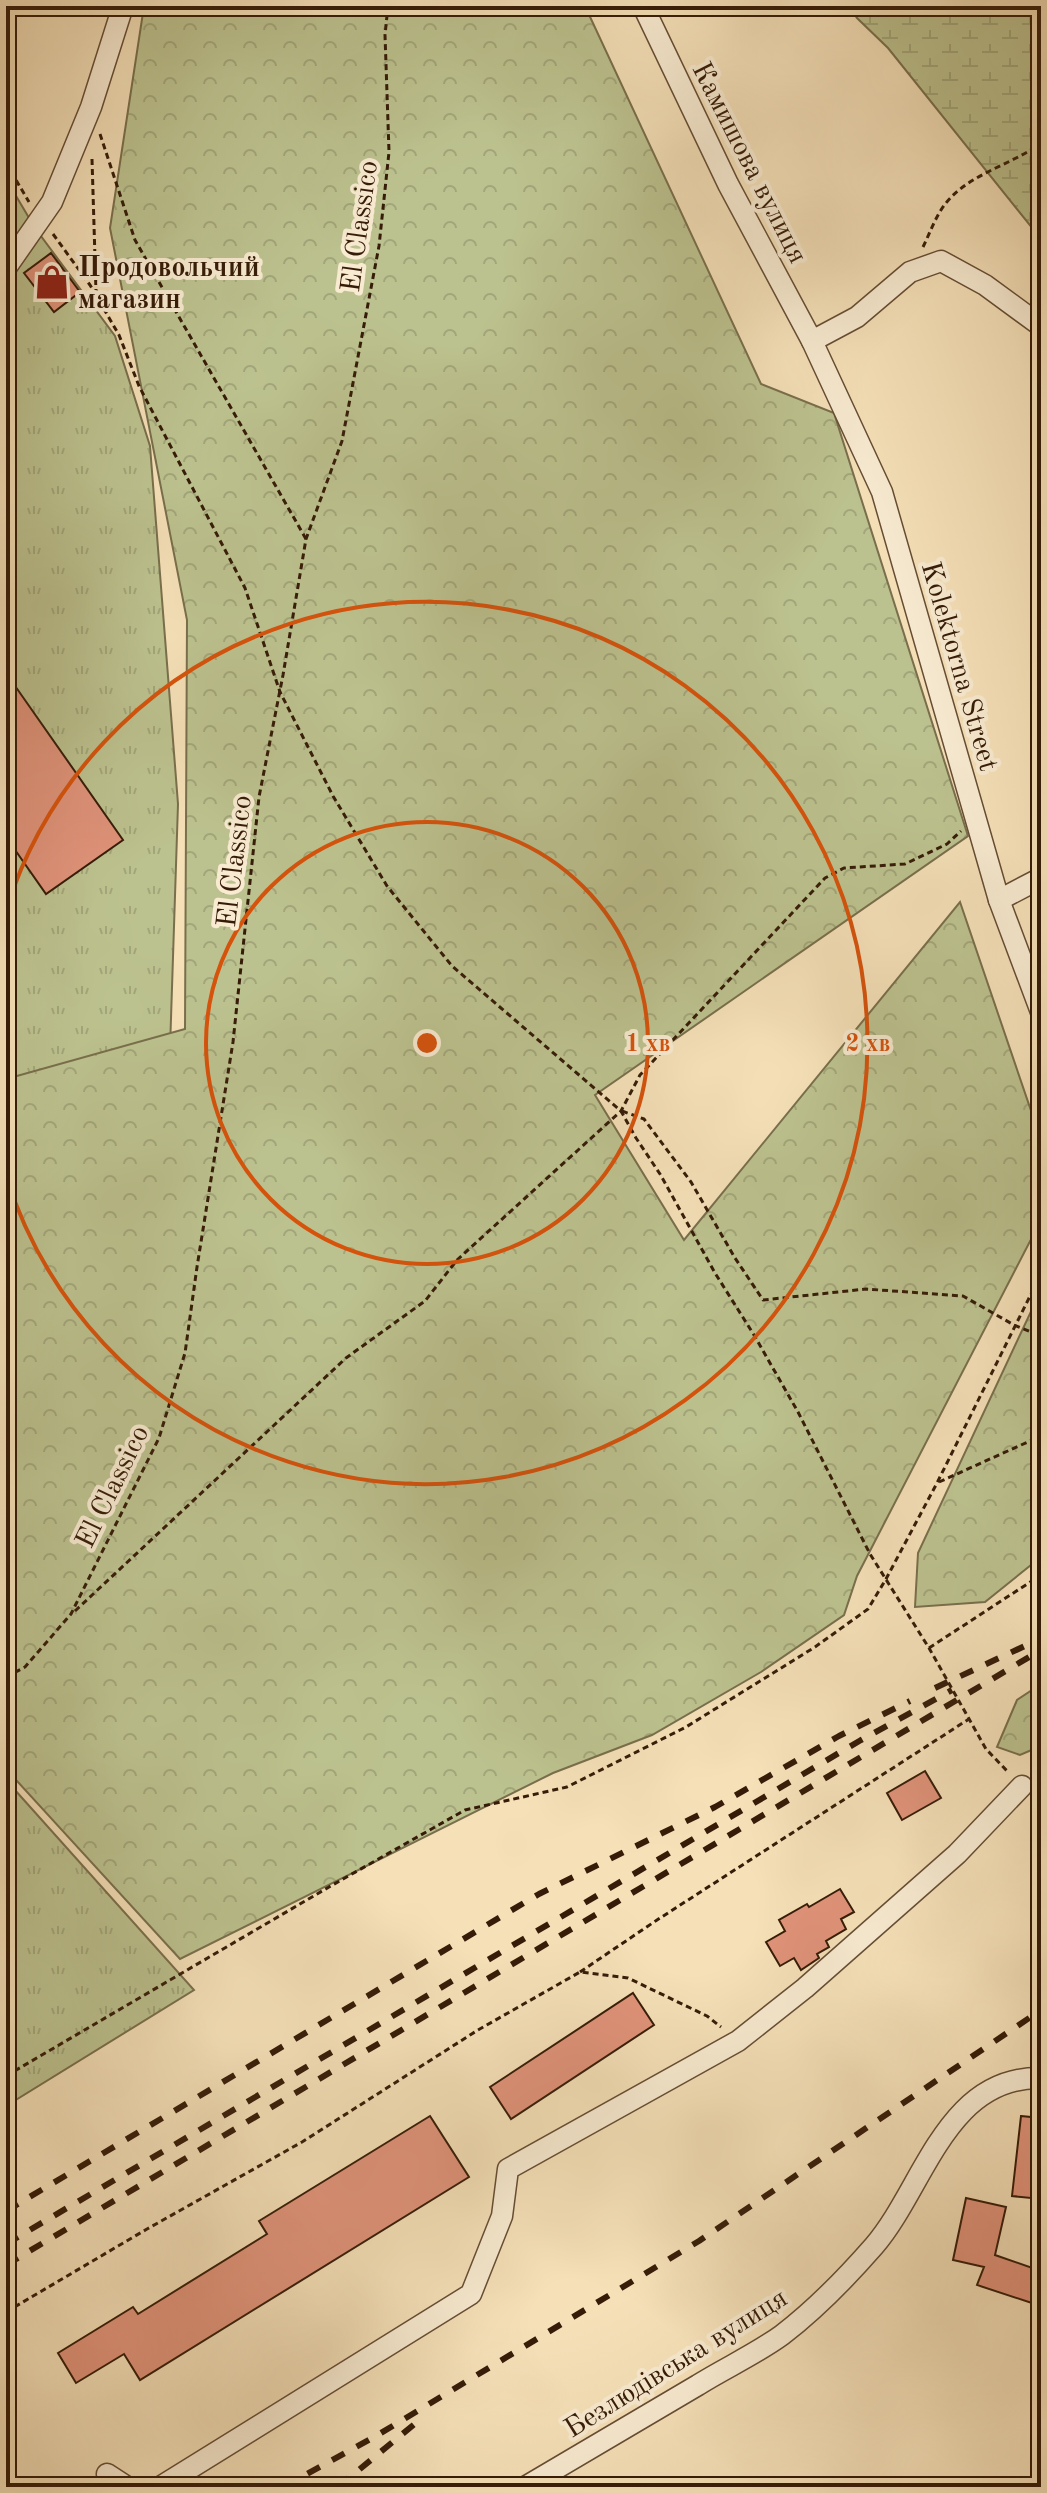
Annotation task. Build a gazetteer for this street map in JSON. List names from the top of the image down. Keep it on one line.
{"streets":{"street":["Камишова вулиця","Kolektorna Street","Безлюдівська вулиця"],"path":["El Classico"]},"crossings":[["Камишова вулиця","Kolektorna Street"]],"places":{"shop":["Продовольчий магазин"]},"rings":["1 хв","2 хв"]}
